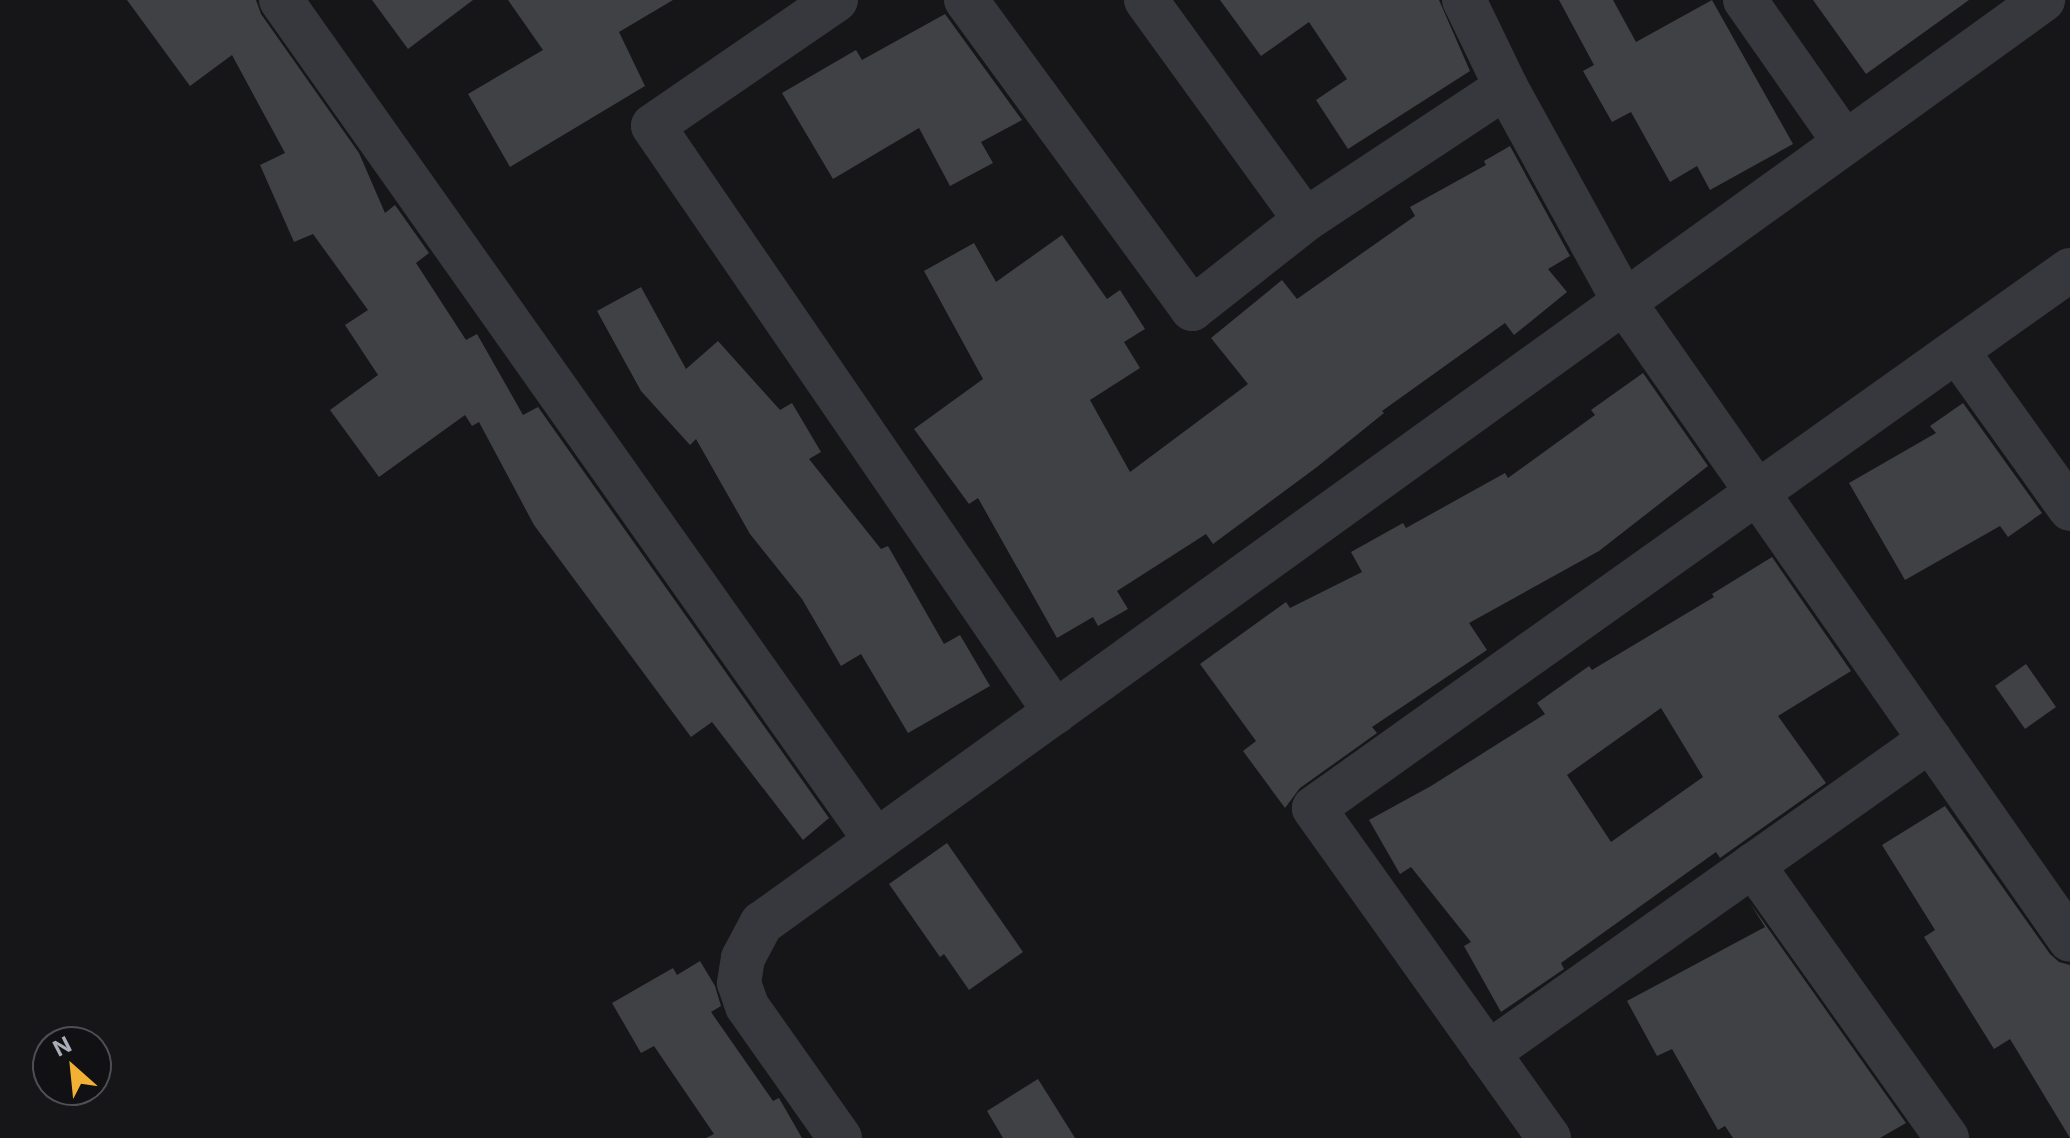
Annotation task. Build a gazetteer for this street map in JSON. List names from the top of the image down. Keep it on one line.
{"north":"top left"}
